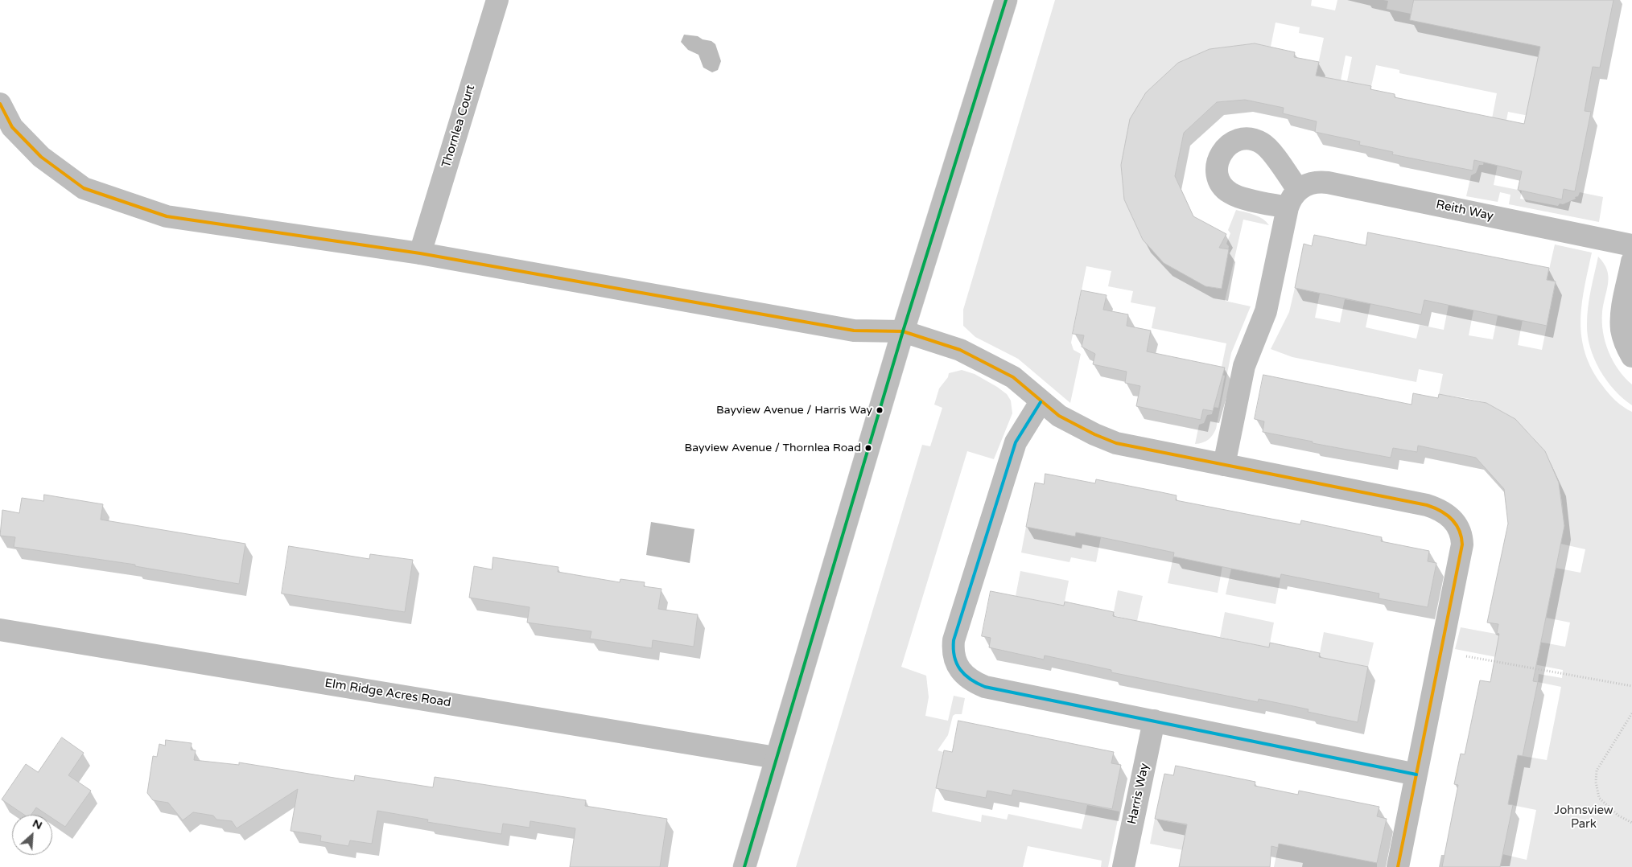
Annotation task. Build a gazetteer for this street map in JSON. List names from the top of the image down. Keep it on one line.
{"streets":{"street":["Thornlea Court","Reith Way","Elm Ridge Acres Road","Harris Way"]},"parks":["Johnsview Park"],"places":["Bayview Avenue / Harris Way","Bayview Avenue / Thornlea Road"],"north":"top right"}
